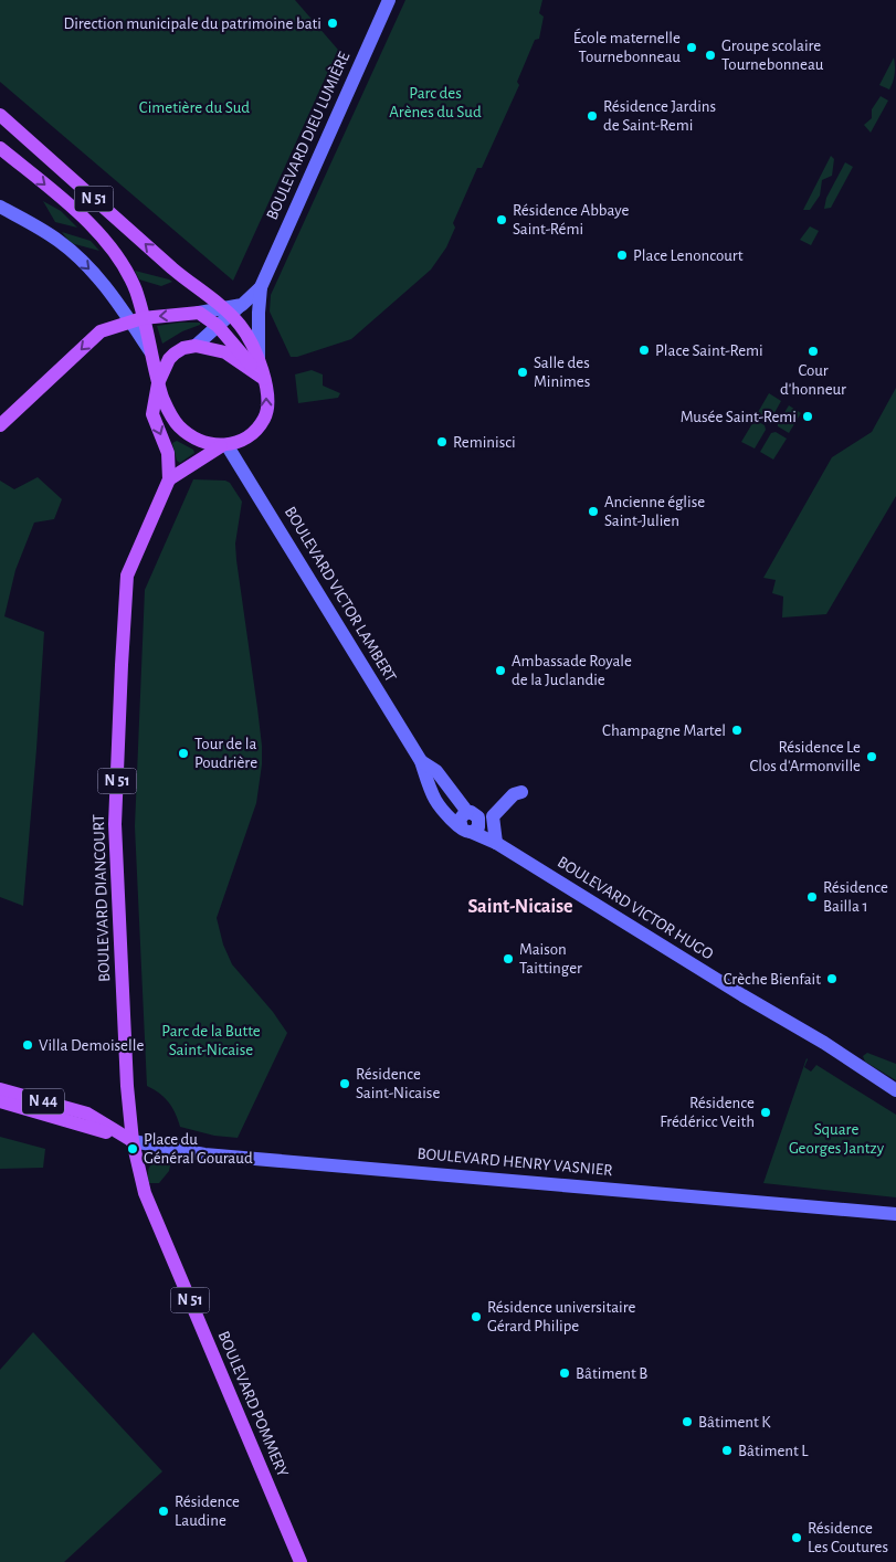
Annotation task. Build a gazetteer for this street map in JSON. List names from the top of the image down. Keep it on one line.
{"streets":{"main road":["N 51","BOULEVARD DIANCOURT","N 44","BOULEVARD HENRY VASNIER","BOULEVARD POMMERY"],"street":["BOULEVARD DIEU LUMIÈRE","BOULEVARD VICTOR LAMBERT","BOULEVARD VICTOR HUGO"]},"crossings":[["N 51","BOULEVARD VICTOR LAMBERT"],["N 51","BOULEVARD DIANCOURT"],["BOULEVARD VICTOR LAMBERT","BOULEVARD DIANCOURT"],["BOULEVARD DIANCOURT","BOULEVARD HENRY VASNIER"],["BOULEVARD DIANCOURT","BOULEVARD POMMERY"],["BOULEVARD HENRY VASNIER","BOULEVARD POMMERY"]],"districts":["Saint-Nicaise"],"parks":["Parc des Arènes du Sud","Cimetière du Sud","Parc de la Butte Saint-Nicaise","Square Georges Jantzy"],"places":["Direction municipale du patrimoine bati","École maternelle Tournebonneau","Groupe scolaire Tournebonneau","Résidence Jardins de Saint-Remi","Résidence Abbaye Saint-Rémi","Place Lenoncourt","Place Saint-Remi","Cour d'honneur","Salle des Minimes","Musée Saint-Remi","Reminisci","Ancienne église Saint-Julien","Ambassade Royale de la Juclandie","Champagne Martel","Tour de la Poudrière","Résidence Le Clos d'Armonville","Résidence Bailla 1","Maison Taittinger","Crèche Bienfait","Villa Demoiselle","Résidence Saint-Nicaise","Résidence Frédéricc Veith","Place du Général Gouraud","Résidence universitaire Gérard Philipe","Bâtiment B","Bâtiment K","Bâtiment L","Résidence Laudine","Résidence Les Coutures"]}
